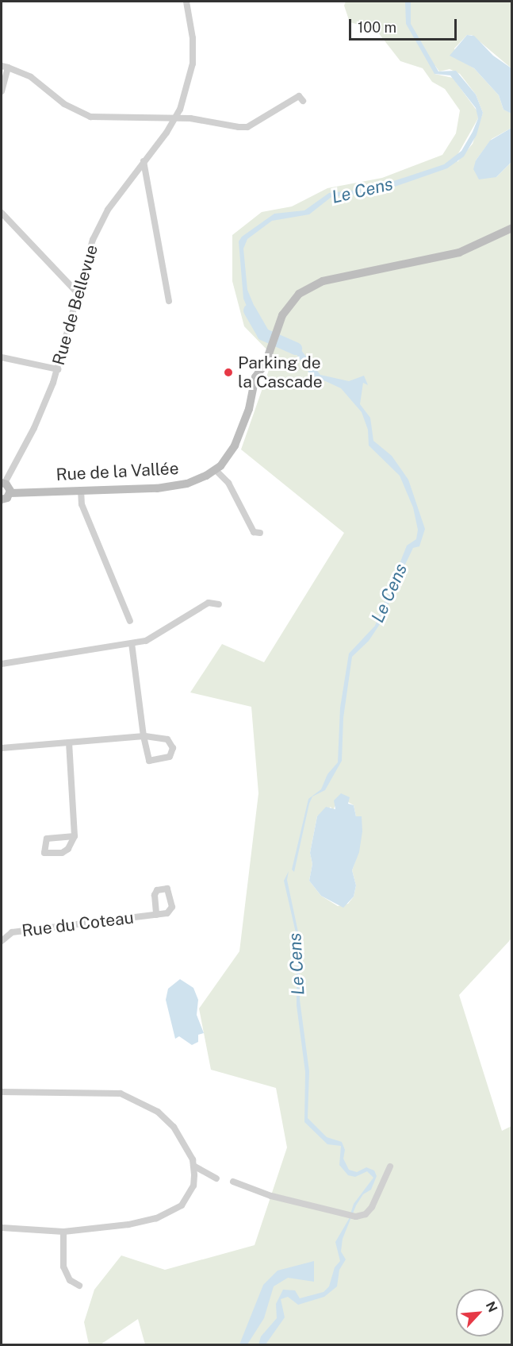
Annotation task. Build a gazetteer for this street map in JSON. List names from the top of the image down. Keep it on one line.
{"streets":{"street":["Rue de Bellevue","Rue de la Vallée","Rue du Coteau"]},"water":["Le Cens"],"places":["Parking de la Cascade"],"scale_bar":"100 m","north":"top right"}
